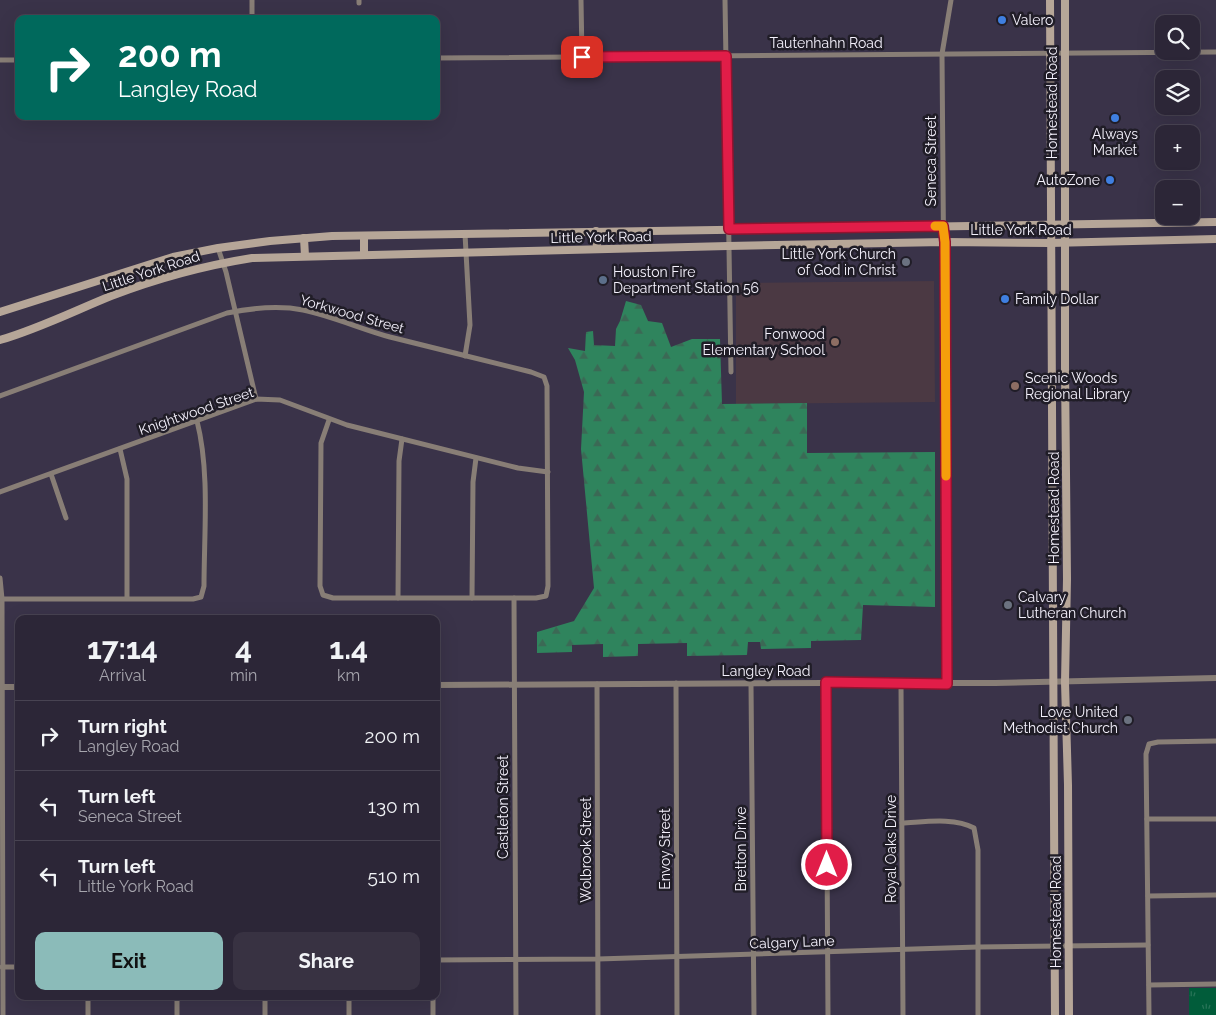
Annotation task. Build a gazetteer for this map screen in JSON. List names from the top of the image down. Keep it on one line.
{"streets":{"main road":["Homestead Road","Little York Road"],"street":["Tautenhahn Road","Seneca Street","Yorkwood Street","Knightwood Street","Langley Road","Castleton Street","Envoy Street","Bretton Drive","Royal Oaks Drive","Wolbrook Street","Calgary Lane"]},"crossings":[["Tautenhahn Road","Homestead Road"],["Tautenhahn Road","Seneca Street"],["Homestead Road","Little York Road"],["Homestead Road","Langley Road"],["Homestead Road","Calgary Lane"],["Seneca Street","Little York Road"],["Seneca Street","Langley Road"],["Yorkwood Street","Knightwood Street"],["Langley Road","Castleton Street"],["Langley Road","Envoy Street"],["Langley Road","Bretton Drive"],["Langley Road","Royal Oaks Drive"],["Langley Road","Wolbrook Street"],["Castleton Street","Calgary Lane"],["Envoy Street","Calgary Lane"],["Bretton Drive","Calgary Lane"],["Royal Oaks Drive","Calgary Lane"],["Wolbrook Street","Calgary Lane"]],"places":["Valero","Always Market","AutoZone","Little York Church of God in Christ","Houston Fire Department Station 56","Family Dollar","Fonwood Elementary School","Scenic Woods Regional Library","Calvary Lutheran Church","Love United Methodist Church"],"page":{"map_buttons":["+","−"],"turn":["200 m","Langley Road"],"eta":["17:14","Arrival","4","min","1.4","km"],"list":[{"name":"Turn right","note":"Langley Road","value":"200 m"},{"name":"Turn left","note":"Seneca Street","value":"130 m"},{"name":"Turn left","note":"Little York Road","value":"510 m"}],"buttons":["Exit","Share"]}}
